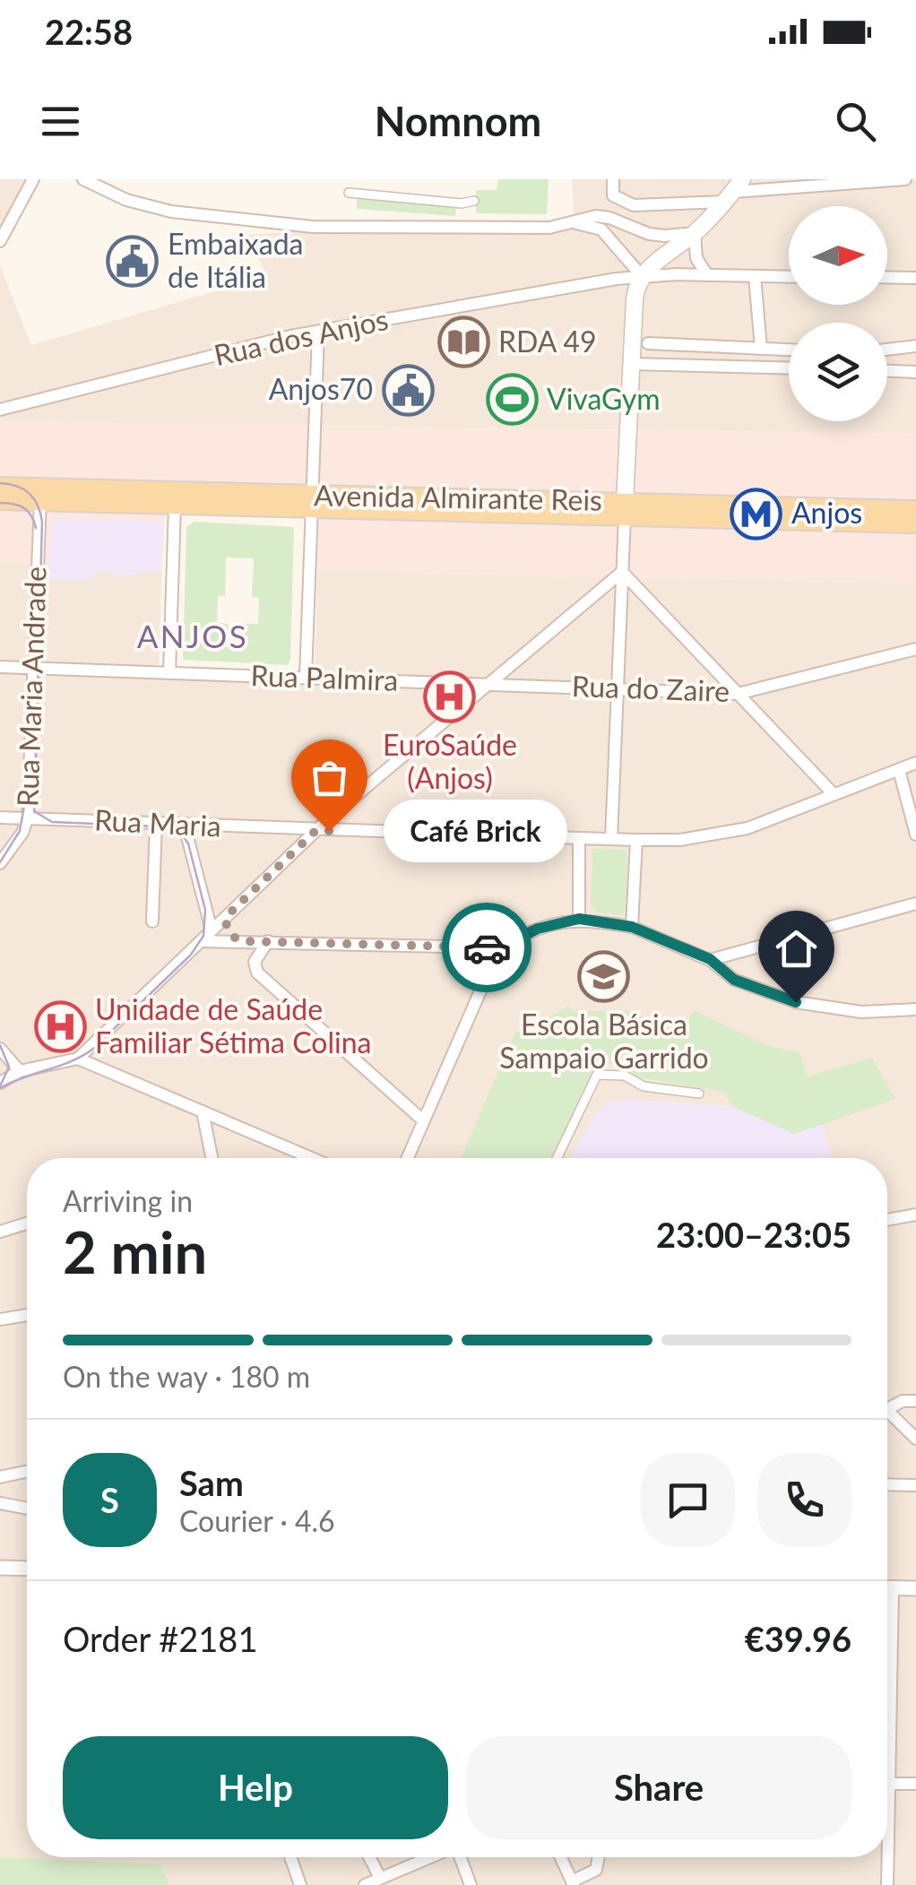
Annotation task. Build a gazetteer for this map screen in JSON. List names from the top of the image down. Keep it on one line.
{"streets":{"main road":["Avenida Almirante Reis"],"street":["Rua dos Anjos","Rua Palmira","Rua Maria Andrade","Rua do Zaire","Rua Maria"]},"crossings":[["Avenida Almirante Reis","Rua Maria Andrade"],["Rua Palmira","Rua Maria Andrade"],["Rua Palmira","Rua do Zaire"],["Rua Maria Andrade","Rua Maria"]],"districts":["ANJOS"],"places":{"public building":["Embaixada de Itália","Anjos70"],"library":["RDA 49"],"sports":["VivaGym"],"metro station":["Anjos"],"hospital":["EuroSaúde (Anjos)","Unidade de Saúde Familiar Sétima Colina"],"other":["Café Brick"],"school or university":["Escola Básica Sampaio Garrido"]},"north":"right","page":{"status":"22:58","header":"Nomnom","bubble":"Café Brick","heading":["2 min","Arriving in","23:00–23:05"],"panel":["Sam","Courier · 4.6","Order #2181","€39.96"],"bar":"On the way · 180 m","round":"S","buttons":["Help","Share"]}}
